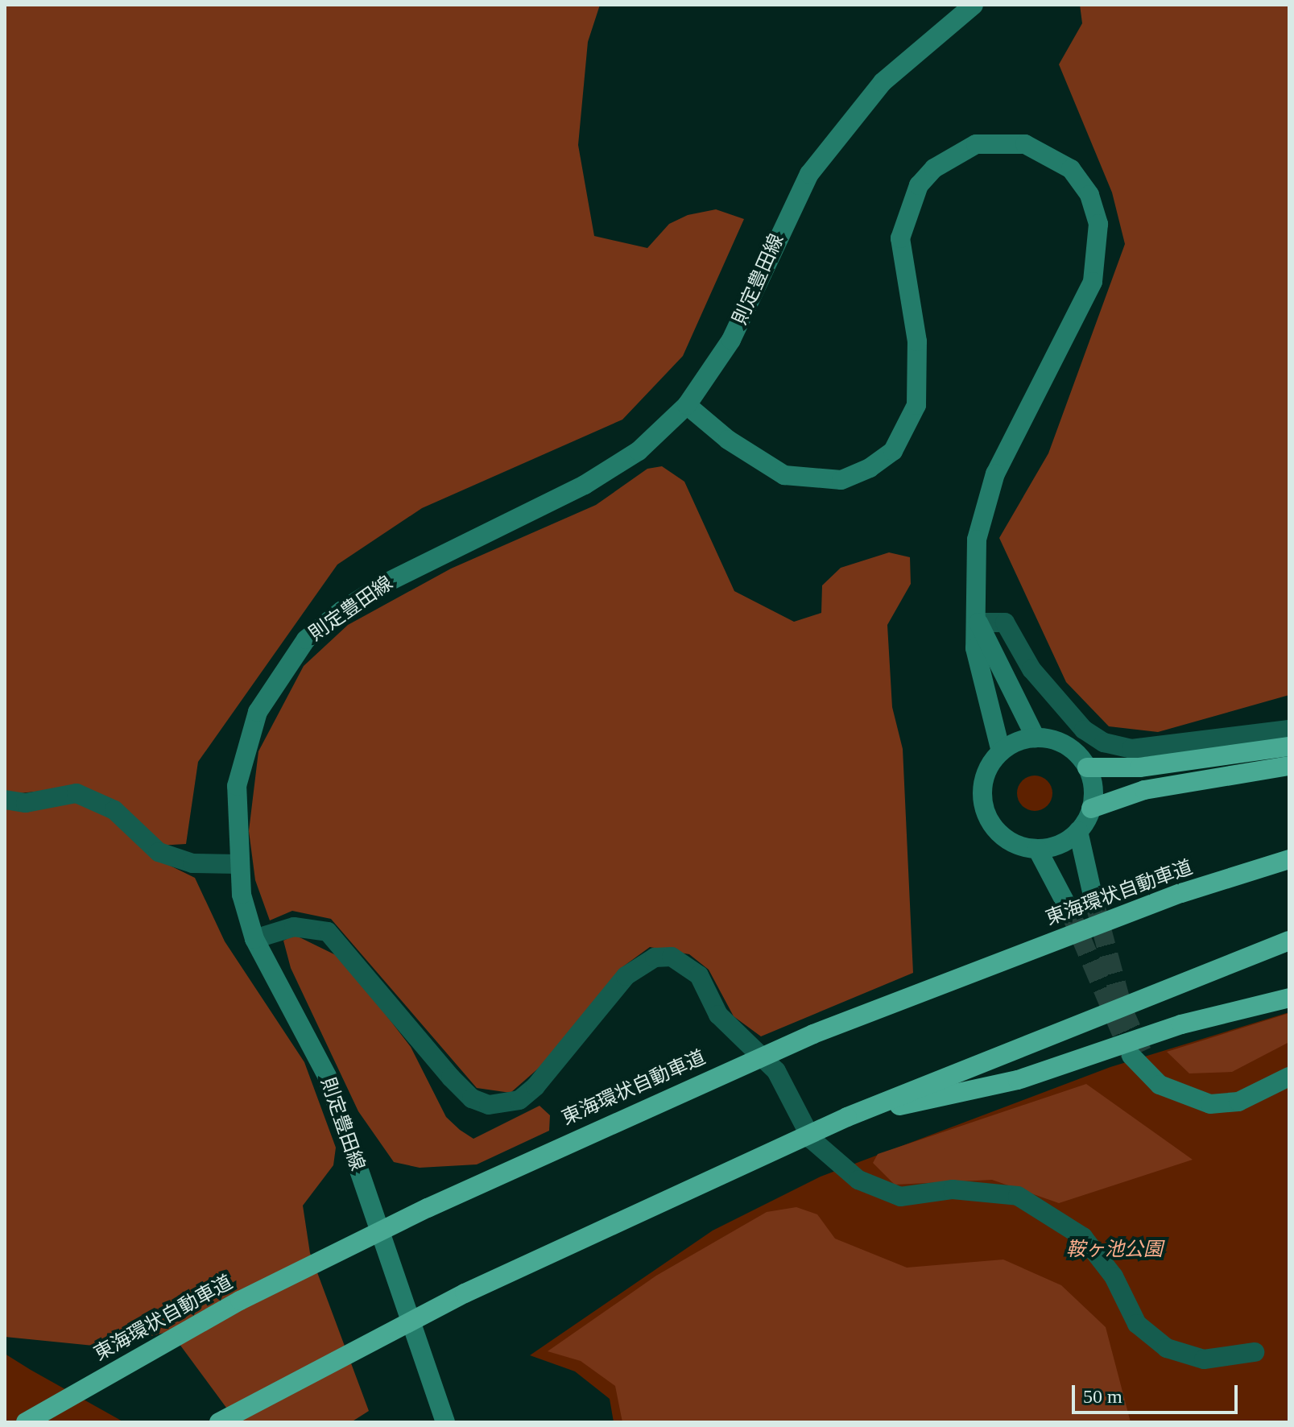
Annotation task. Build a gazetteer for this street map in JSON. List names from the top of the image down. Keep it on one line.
{"streets":{"highway":["東海環状自動車道"],"street":["則定豊田線"]},"parks":["鞍ヶ池公園"],"scale_bar":"50 m"}
